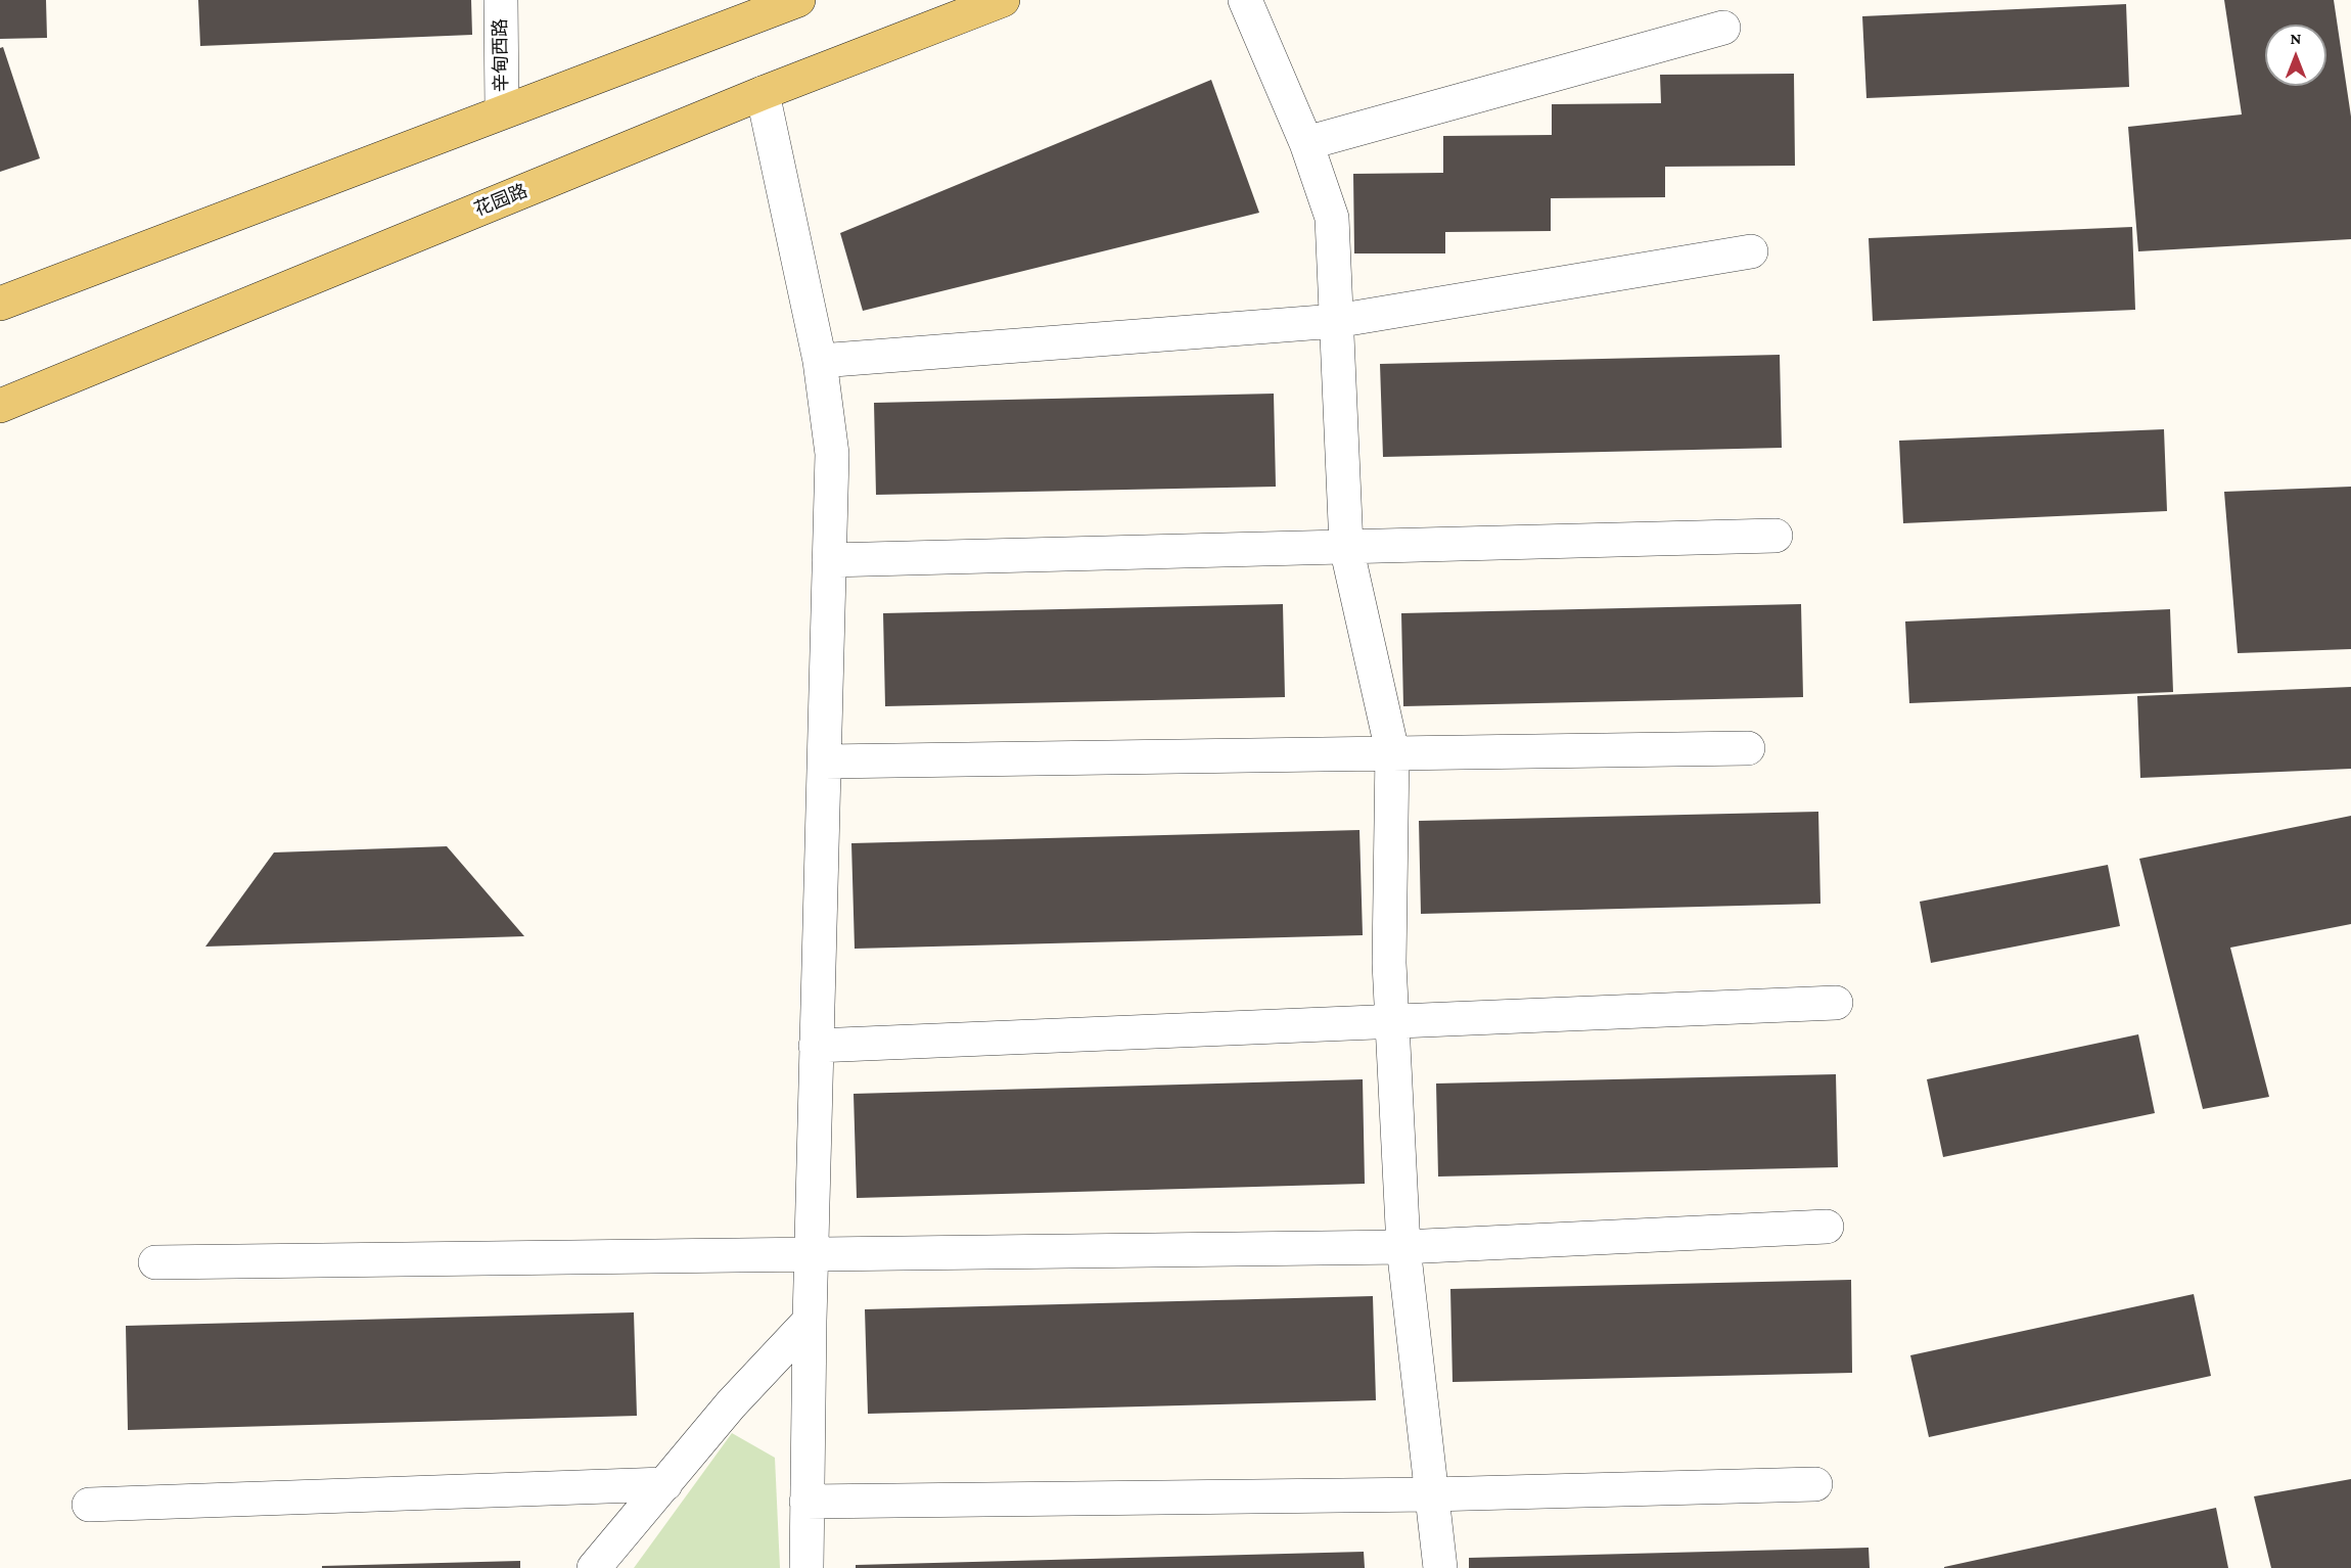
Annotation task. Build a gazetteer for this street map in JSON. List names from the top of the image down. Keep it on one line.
{"streets":{"main road":["花园路"],"street":["辛甸西路"]},"north":"top"}
